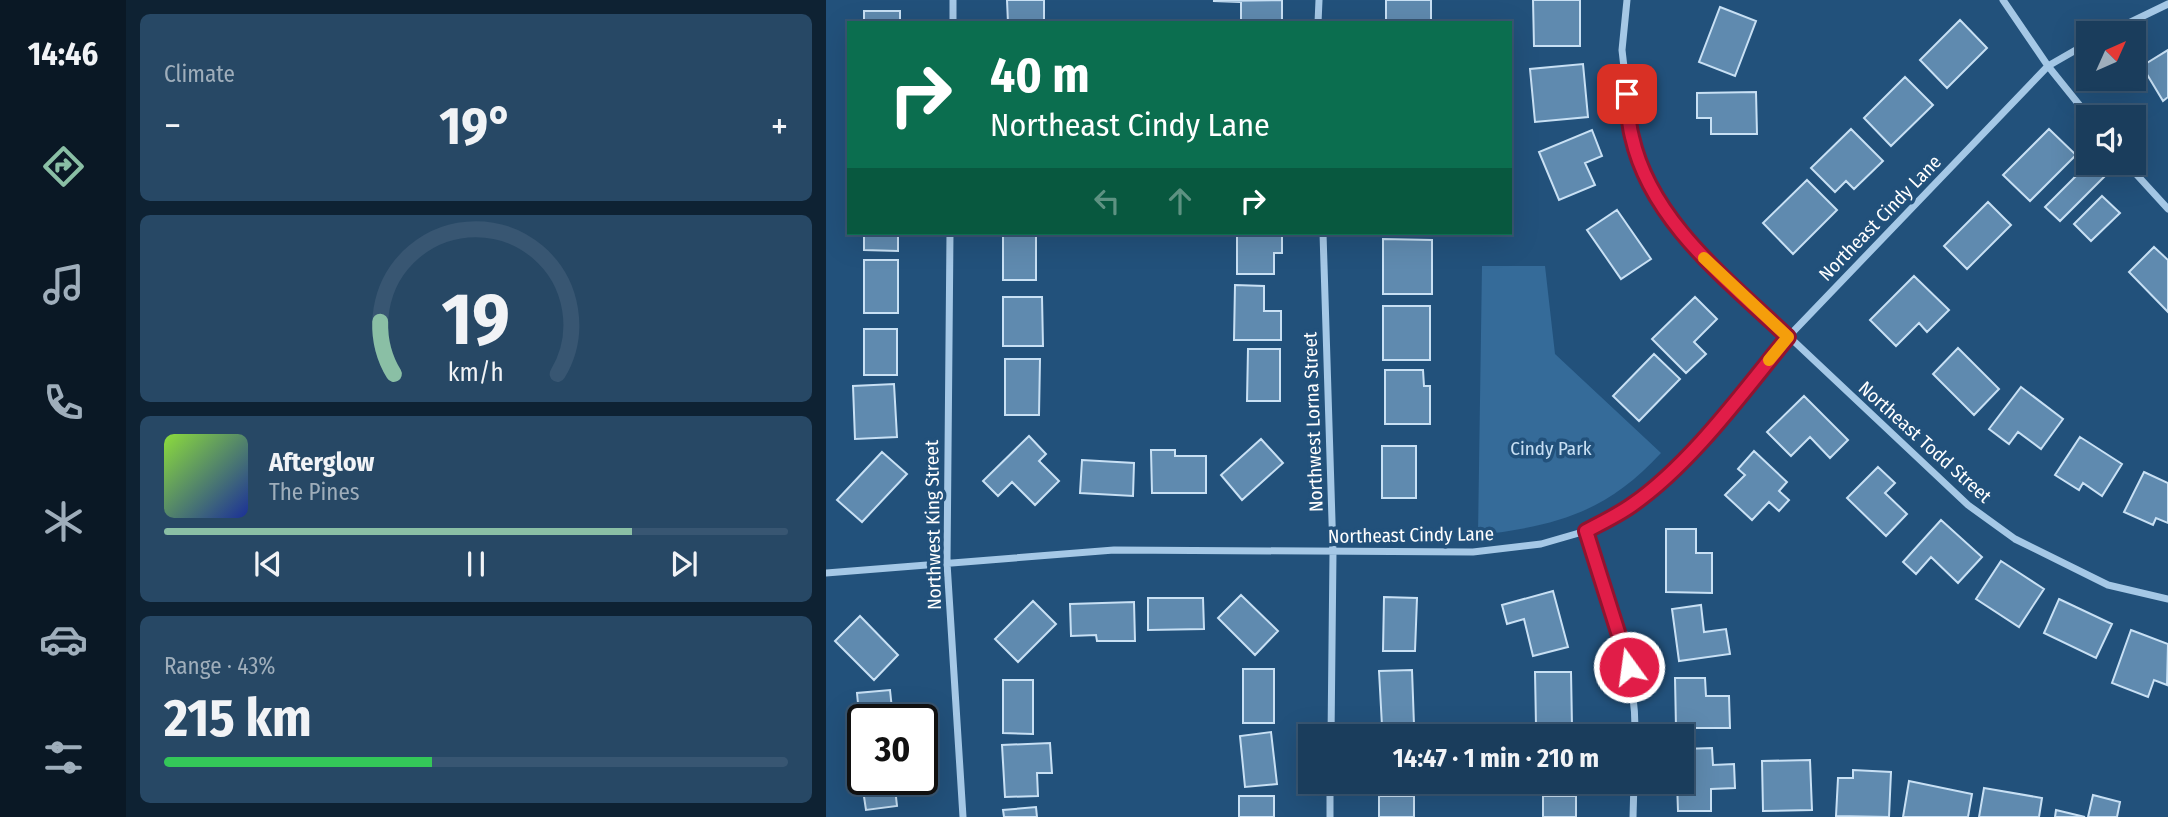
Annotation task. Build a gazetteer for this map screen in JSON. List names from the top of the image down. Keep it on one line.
{"streets":{"street":["Northeast Cindy Lane","Northwest Lorna Street","Northeast Todd Street","Northwest King Street"]},"crossings":[["Northeast Cindy Lane","Northwest Lorna Street"],["Northeast Cindy Lane","Northeast Todd Street"],["Northeast Cindy Lane","Northwest King Street"]],"parks":["Cindy Park"],"north":"top right","page":{"tabs":"14:46","tile":["Climate",["Range · 43%","215 km"]],"turn":["40 m","Northeast Cindy Lane"],"heat":["−","19°","+"],"song":["Afterglow","The Pines"],"limit":"30","trip":"14:47 · 1 min · 210 m","gauge":["19","km/h"]}}
